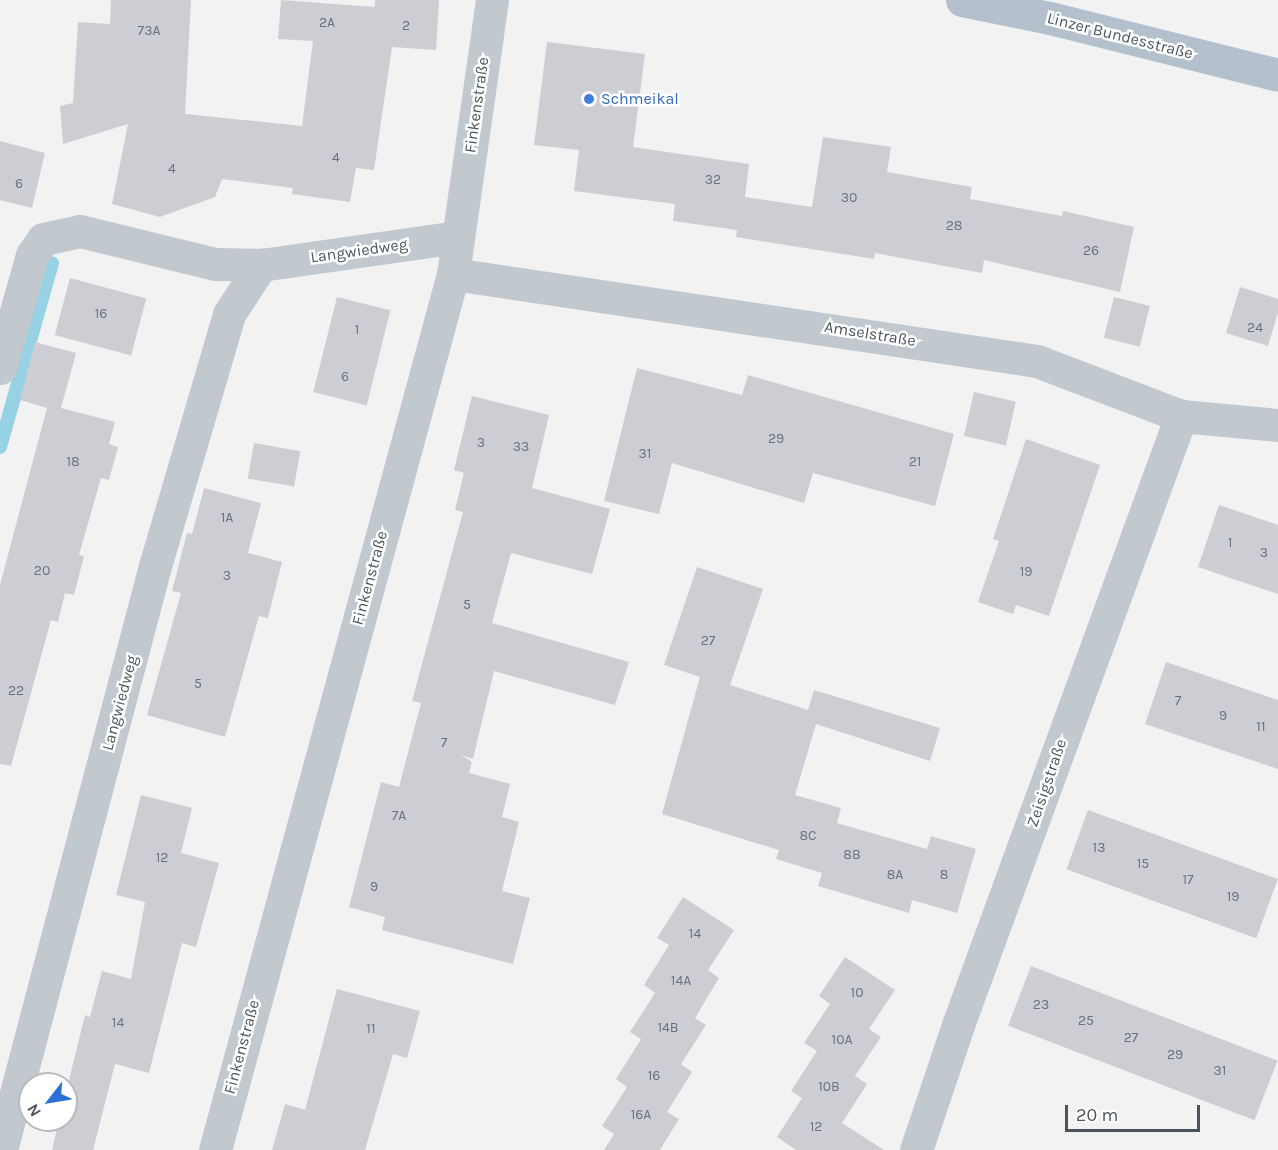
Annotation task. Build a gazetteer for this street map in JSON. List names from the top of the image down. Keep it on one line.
{"streets":{"main road":["Linzer Bundesstraße"],"street":["Finkenstraße","Langwiedweg","Amselstraße","Zeisigstraße"]},"crossings":[["Finkenstraße","Langwiedweg"],["Finkenstraße","Amselstraße"],["Amselstraße","Zeisigstraße"]],"places":["Schmeikal"],"house_numbers":["2A","2","73A","4","4","32","6","30","28","26","16","24","1","6","29","3","33","31","18","21","1A","1","3","20","19","3","5","27","5","22","7","9","11","7","7A","8C","13","8B","12","15","8A","8","17","9","19","14","14A","10","23","25","14","14B","11","27","10A","29","31","16","10B","16A","12"],"scale_bar":"20 m","north":"bottom left"}
